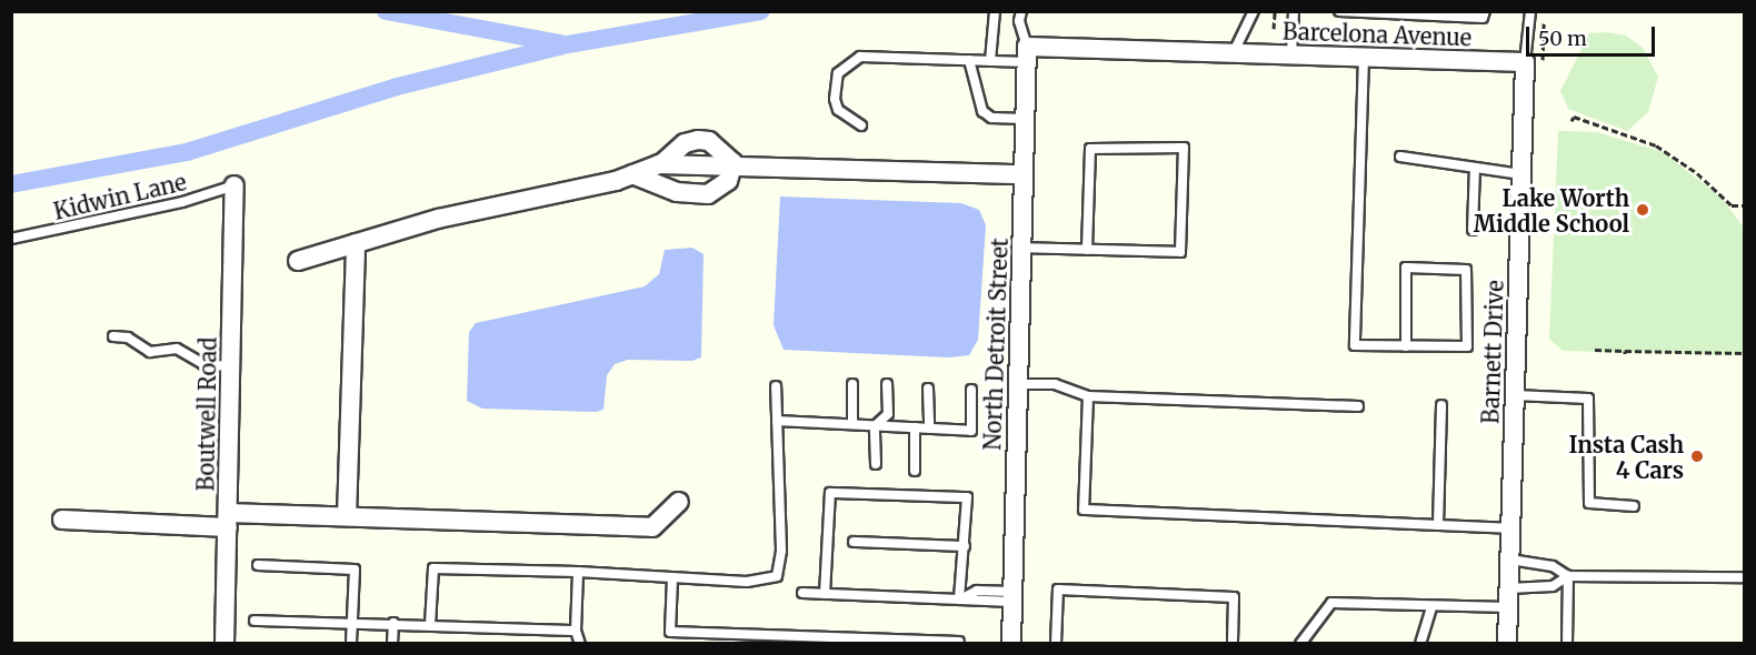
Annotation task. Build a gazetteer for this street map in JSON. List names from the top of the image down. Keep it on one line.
{"streets":{"street":["Barcelona Avenue","North Detroit Street","Barnett Drive","Boutwell Road"],"lane":["Kidwin Lane"]},"crossings":[["Barcelona Avenue","North Detroit Street"],["Barcelona Avenue","Barnett Drive"],["Kidwin Lane","Boutwell Road"]],"places":["Lake Worth Middle School","Insta Cash 4 Cars"],"scale_bar":"50 m"}
